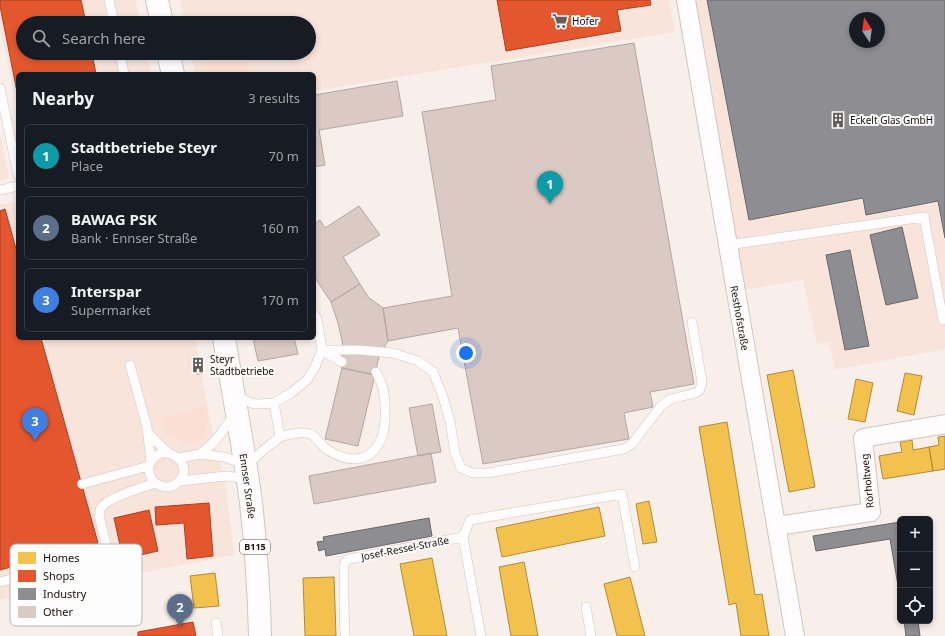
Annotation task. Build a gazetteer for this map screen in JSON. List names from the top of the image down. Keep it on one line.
{"streets":{"main road":["Ennser Straße","B115"],"street":["Resthofstraße","Rörholtweg"],"lane":["Josef-Ressel-Straße"]},"crossings":[["Resthofstraße","Rörholtweg"]],"places":{"supermarket":["Hofer"],"building":["Eckelt Glas GmbH","Steyr Stadtbetriebe"]},"legend":["Homes","Shops","Industry","Other"],"north":"top","page":{"search":"Search here","heading":["Nearby","3 results"],"list":[{"mark":"1","name":"Stadtbetriebe Steyr","note":"Place","value":"70 m"},{"mark":"2","name":"BAWAG PSK","note":"Bank · Ennser Straße","value":"160 m"},{"mark":"3","name":"Interspar","note":"Supermarket","value":"170 m"}],"pins":["1","3","2"],"map_buttons":["+","−"]}}
